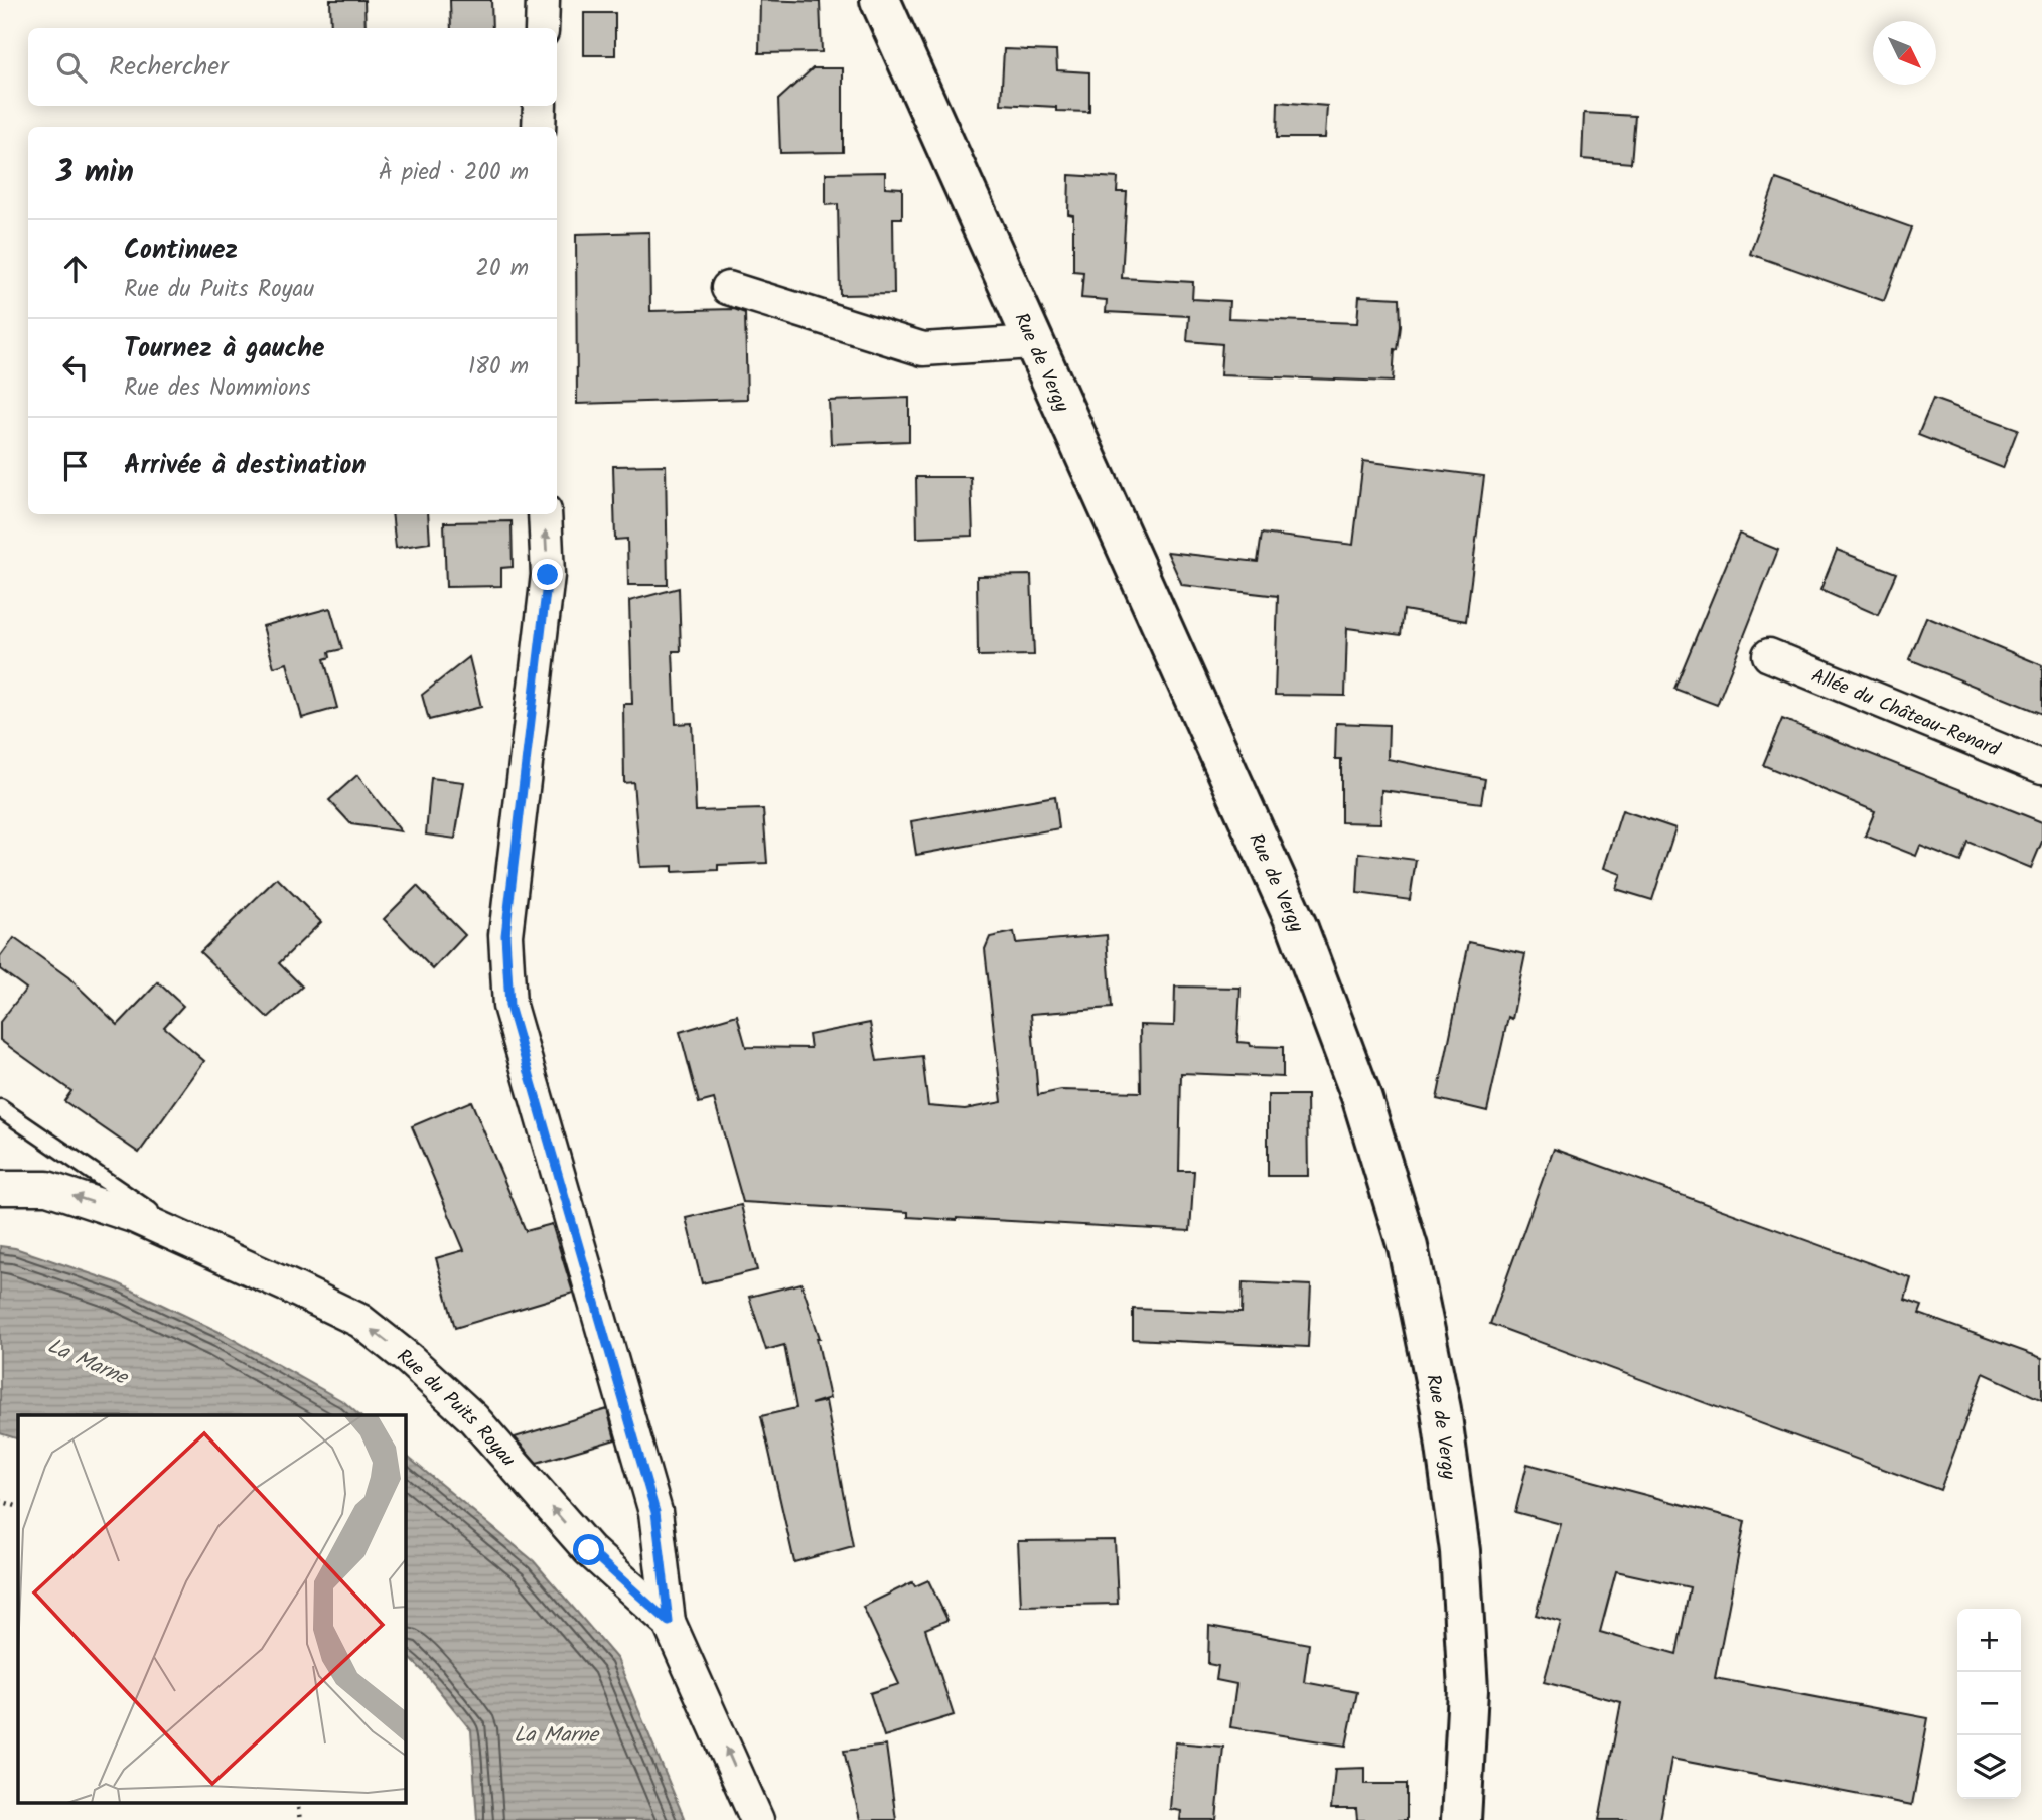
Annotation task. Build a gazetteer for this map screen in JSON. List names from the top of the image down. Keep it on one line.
{"streets":{"main road":["Rue de Vergy"],"street":["Allée du Château-Renard","Rue du Puits Royau"]},"one_way":["Rue du Puits Royau"],"water":["La Marne"],"north":"bottom right","page":{"search":"Rechercher","heading":["3 min","À pied · 200 m"],"list":[["Continuez","Rue du Puits Royau","20 m"],["Tournez à gauche","Rue des Nommions","180 m"],"Arrivée à destination"],"map_buttons":["+","−"]}}
